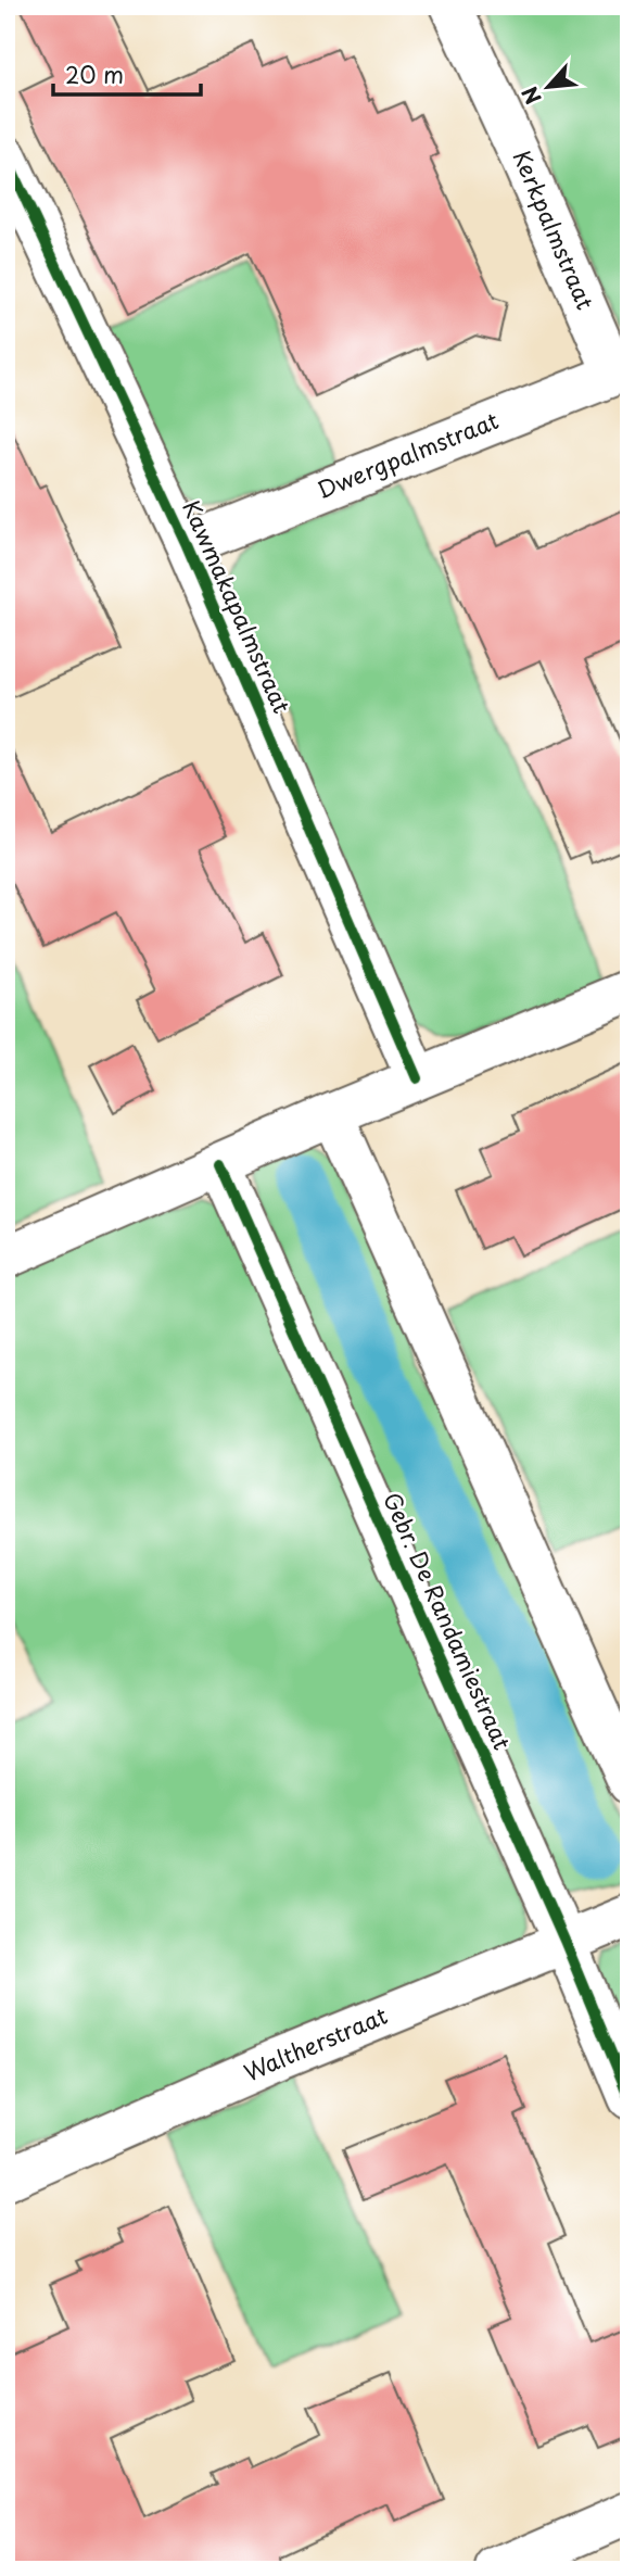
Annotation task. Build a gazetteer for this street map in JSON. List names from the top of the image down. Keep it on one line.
{"streets":{"street":["Kerkpalmstraat","Dwergpalmstraat","Kawmakapalmstraat","Gebr. De Randamiestraat","Waltherstraat"]},"crossings":[["Kerkpalmstraat","Dwergpalmstraat"],["Dwergpalmstraat","Kawmakapalmstraat"],["Gebr. De Randamiestraat","Waltherstraat"]],"scale_bar":"20 m","north":"bottom left"}
